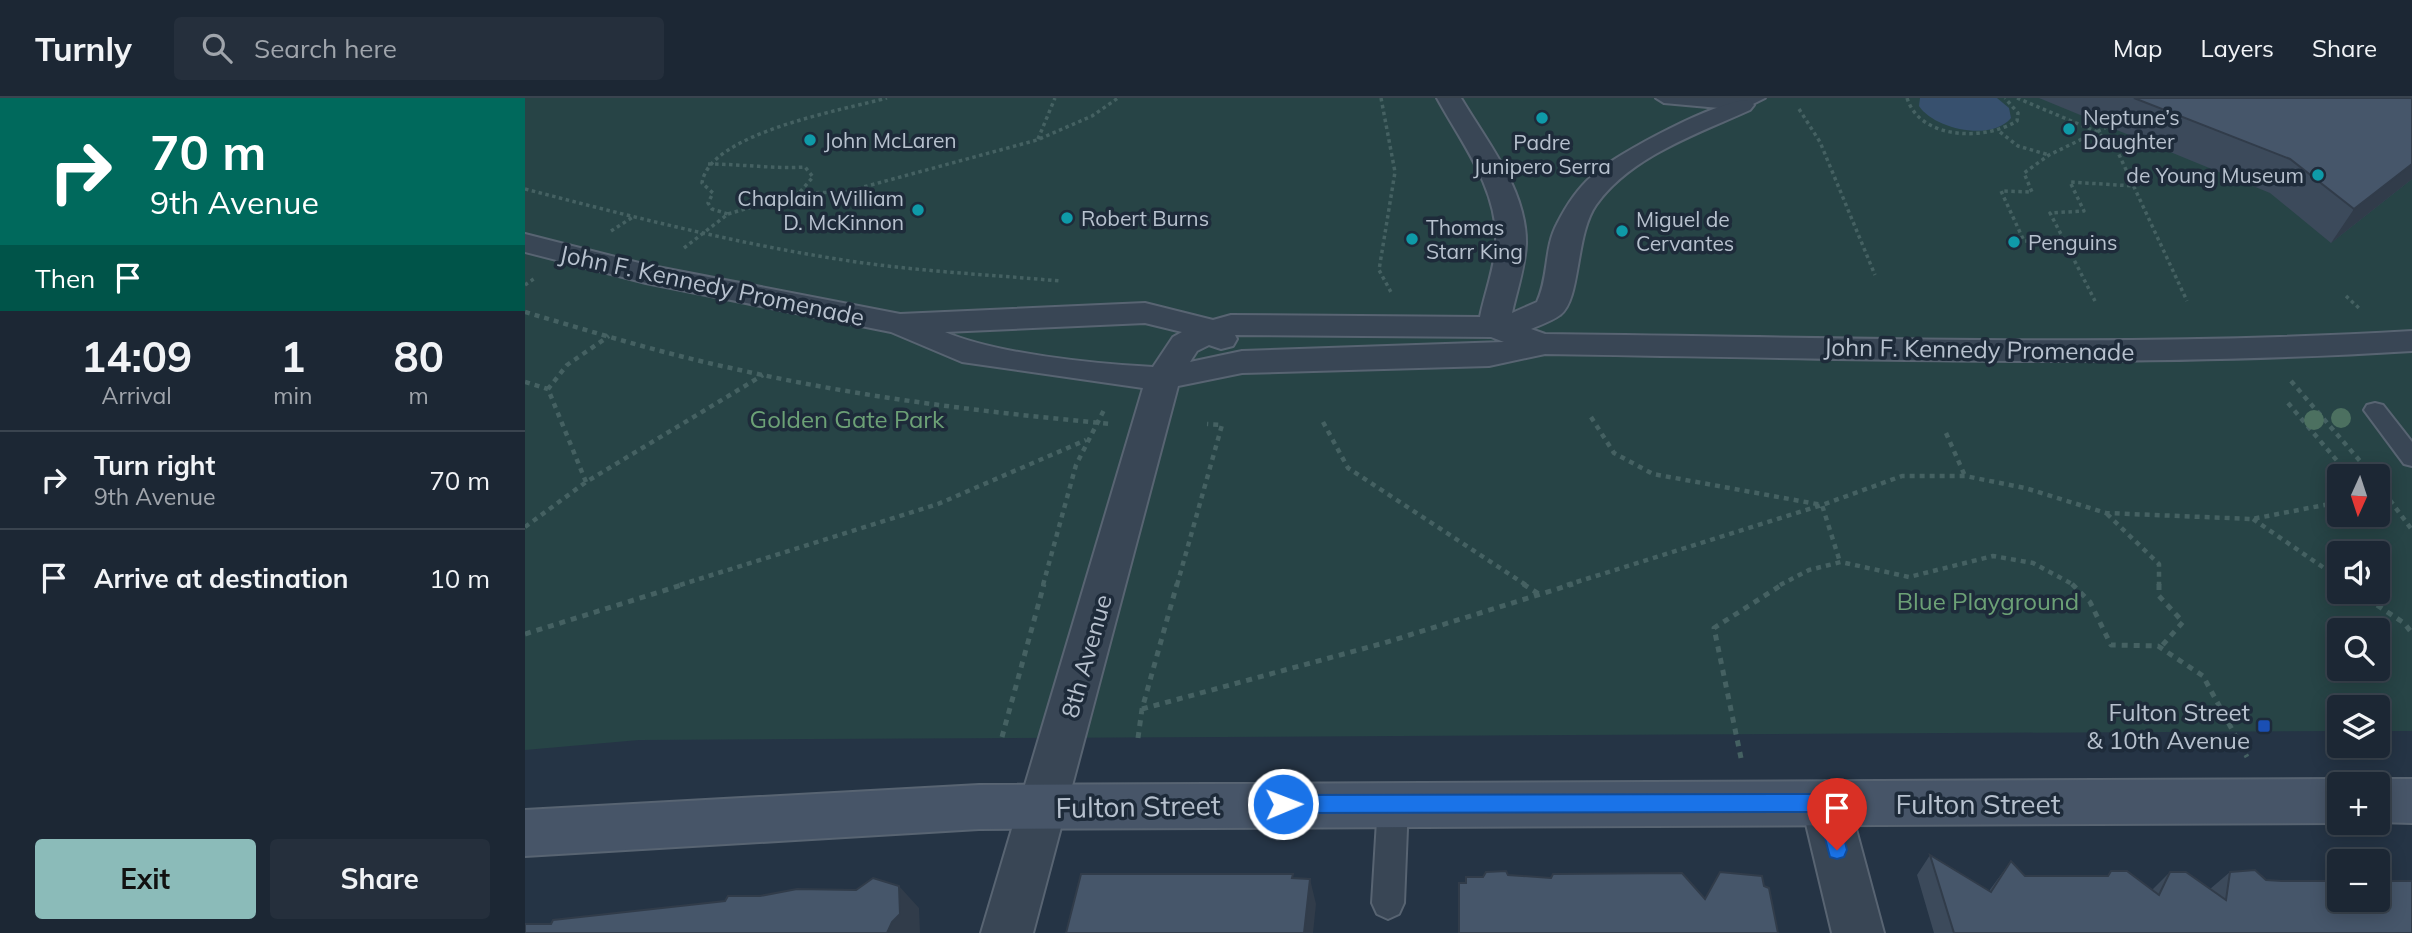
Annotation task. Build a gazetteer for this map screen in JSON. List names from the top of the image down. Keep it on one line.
{"streets":{"main road":["Fulton Street"],"street":["John F. Kennedy Promenade","8th Avenue"]},"crossings":[["John F. Kennedy Promenade","8th Avenue"],["8th Avenue","Fulton Street"]],"parks":["Golden Gate Park","Blue Playground"],"places":{"other":["Padre Junipero Serra","Neptune’s Daughter","John McLaren","de Young Museum","Chaplain William D. McKinnon","Robert Burns","Miguel de Cervantes","Thomas Starr King","Penguins"],"transit":["Fulton Street & 10th Avenue"]},"north":"bottom","page":{"header":"Turnly","search":"Search here","nav":["Map","Layers","Share"],"turn":["70 m","9th Avenue"],"then":"Then","eta":["14:09","Arrival","1","min","80","m"],"list":[{"name":"Turn right","note":"9th Avenue","value":"70 m"},{"name":"Arrive at destination","value":"10 m"}],"map_buttons":["+","−"],"buttons":["Exit","Share"]}}
